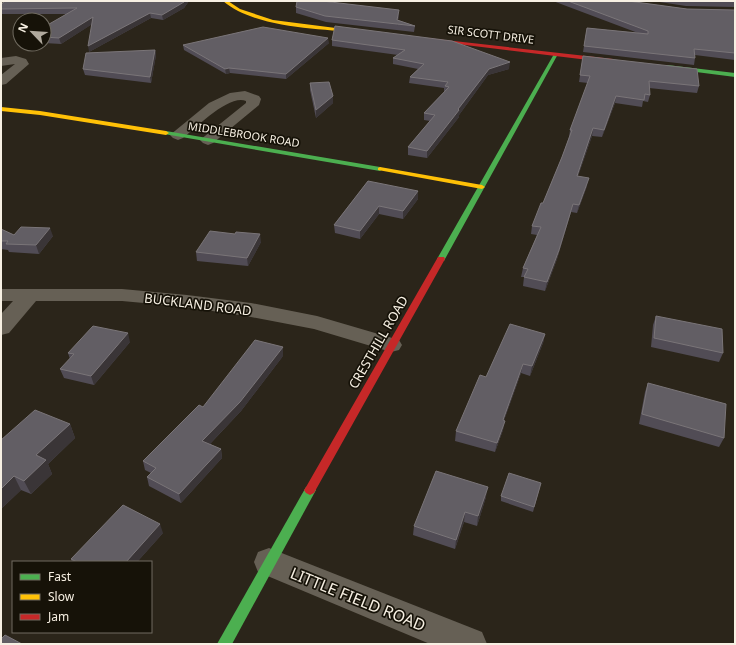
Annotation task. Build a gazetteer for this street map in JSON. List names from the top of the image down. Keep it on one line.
{"streets":{"street":["SIR SCOTT DRIVE","MIDDLEBROOK ROAD","BUCKLAND ROAD","CRESTHILL ROAD","LITTLE FIELD ROAD"]},"crossings":[["SIR SCOTT DRIVE","CRESTHILL ROAD"],["MIDDLEBROOK ROAD","CRESTHILL ROAD"],["BUCKLAND ROAD","CRESTHILL ROAD"],["CRESTHILL ROAD","LITTLE FIELD ROAD"]],"legend":["Fast","Slow","Jam"],"north":"top left"}
